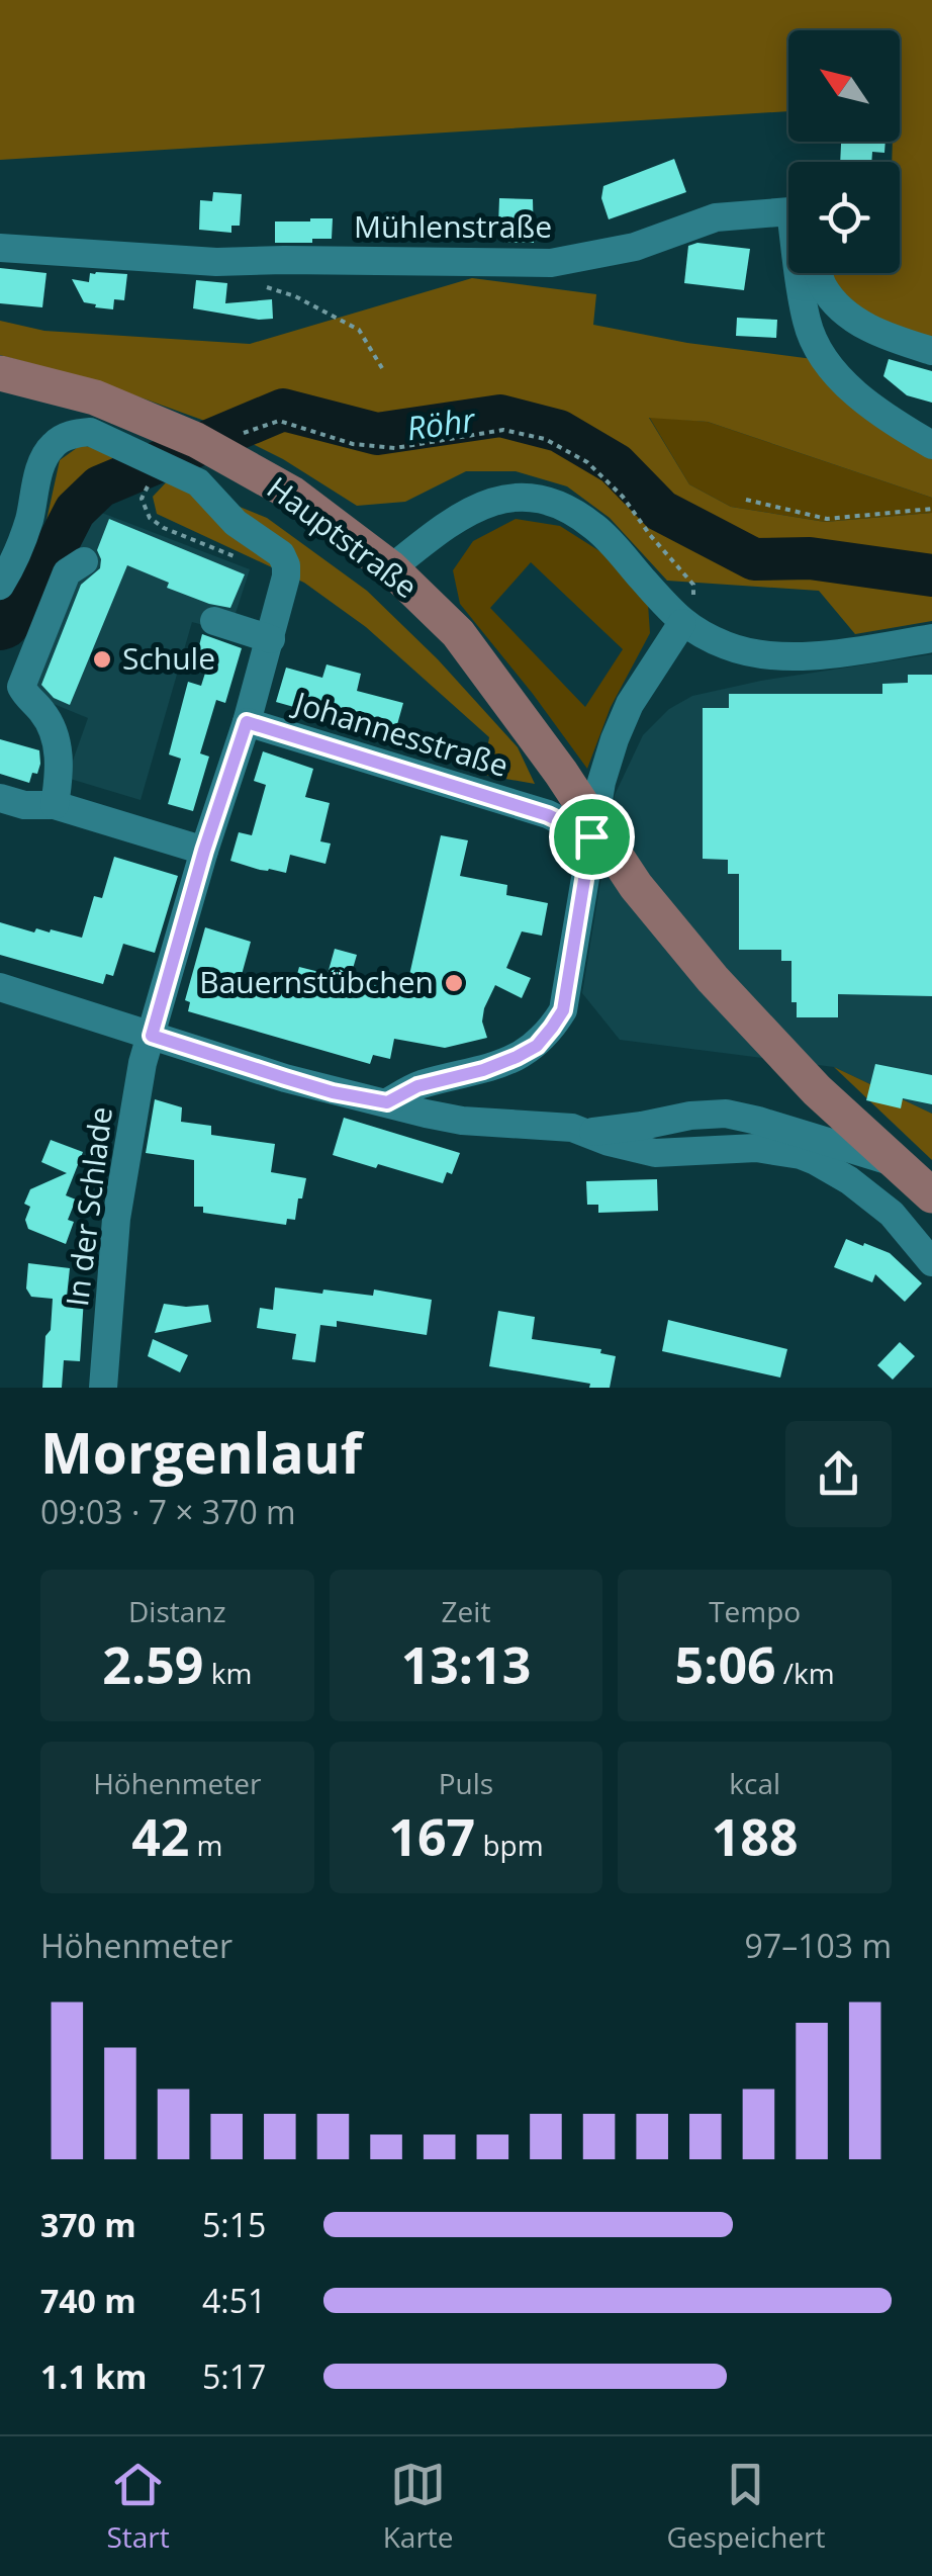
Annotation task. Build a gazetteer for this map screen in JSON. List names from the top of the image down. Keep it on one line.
{"streets":{"main road":["Hauptstraße"],"street":["Mühlenstraße","Johannesstraße","In der Schlade"]},"crossings":[["Johannesstraße","In der Schlade"]],"water":["Röhr"],"places":["Schule","Bauernstübchen"],"north":"top left","page":{"heading":["Morgenlauf","09:03 · 7 × 370 m"],"stats":[["Distanz","2.59 km"],["Zeit","13:13"],["Tempo","5:06 /km"],["Höhenmeter","42 m"],["Puls","167 bpm"],["kcal","188"]],"chart":["Höhenmeter","97–103 m"],"list":[{"name":"370 m","note":"5:15"},{"name":"740 m","note":"4:51"},{"name":"1.1 km","note":"5:17"}],"tabs":["Start","Karte","Gespeichert"]}}
